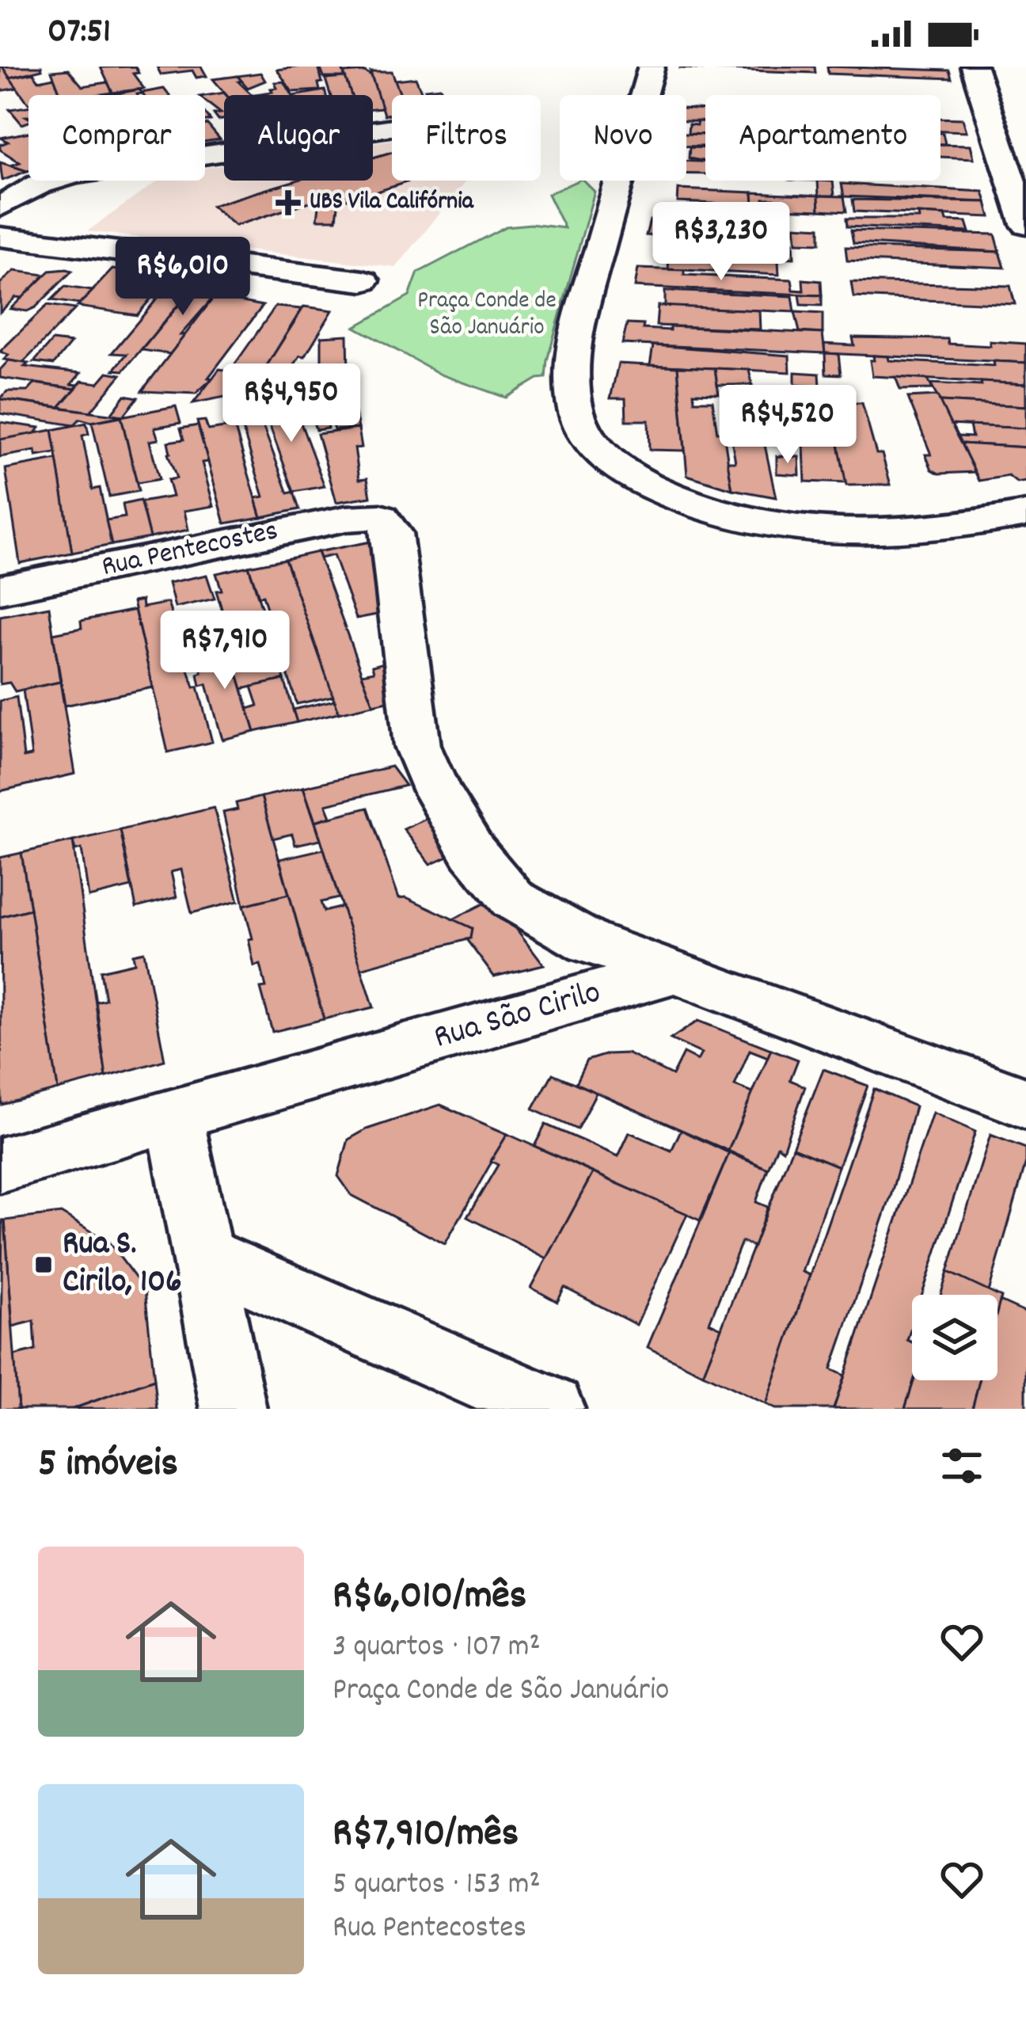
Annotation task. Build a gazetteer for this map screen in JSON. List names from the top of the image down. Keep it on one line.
{"streets":{"street":["Rua Pentecostes","Rua São Cirilo"]},"crossings":[["Rua Pentecostes","Rua São Cirilo"]],"parks":["Praça Conde de São Januário"],"places":{"health":["UBS Vila Califórnia"],"transit":["Rua S. Cirilo, 106"]},"page":{"status":"07:51","chip":["Comprar","Alugar","Filtros","Novo","Apartamento"],"price":["R$3,230","R$6,010","R$4,950","R$4,520","R$7,910"],"heading":"5 imóveis","list":[{"name":"R$6,010/mês","note":"3 quartos · 107 m² · Praça Conde de São Januário"},{"name":"R$7,910/mês","note":"5 quartos · 153 m² · Rua Pentecostes"}]}}
